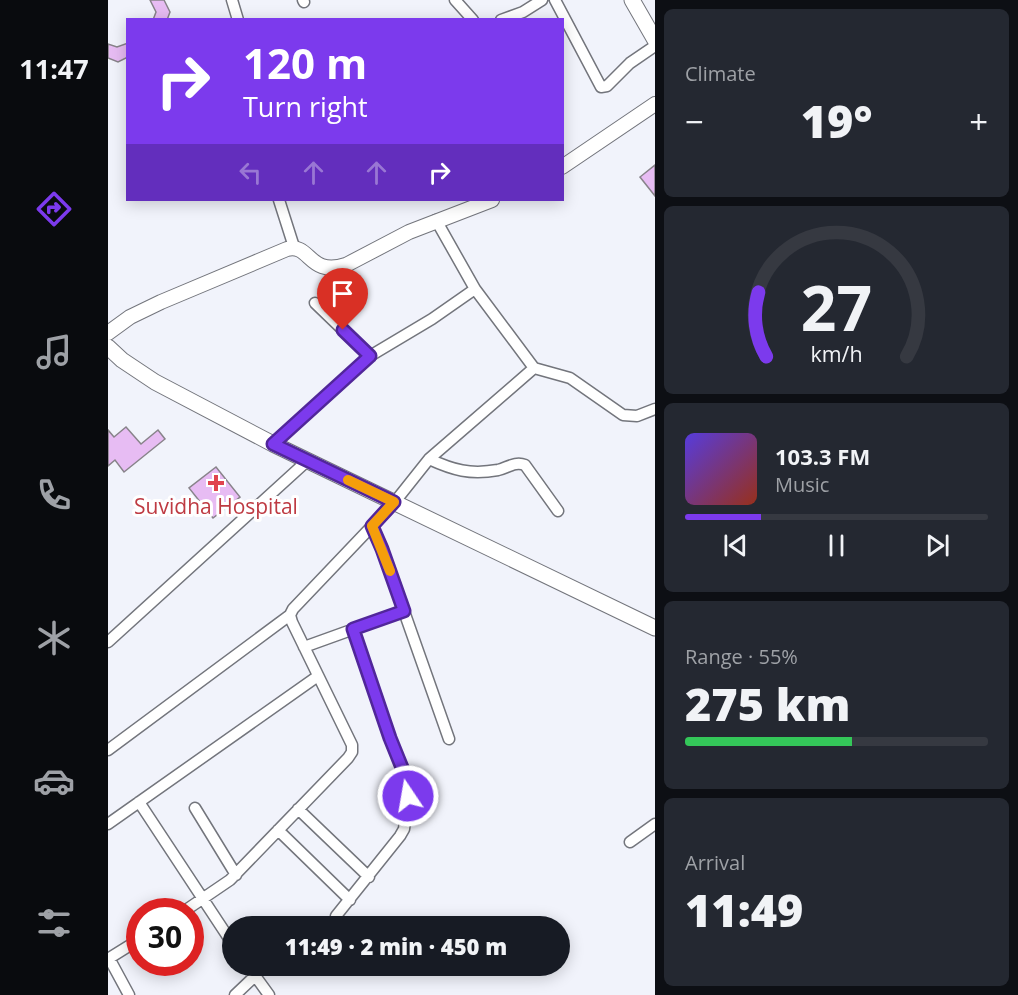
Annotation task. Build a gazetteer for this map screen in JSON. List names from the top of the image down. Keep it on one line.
{"places":{"health":["Suvidha Hospital"]},"page":{"tabs":"11:47","tile":["Climate",["Range · 55%","275 km"],["Arrival","11:49"]],"turn":["120 m","Turn right"],"heat":["−","19°","+"],"song":["103.3 FM","Music"],"limit":"30","trip":"11:49 · 2 min · 450 m","gauge":["27","km/h"]}}
